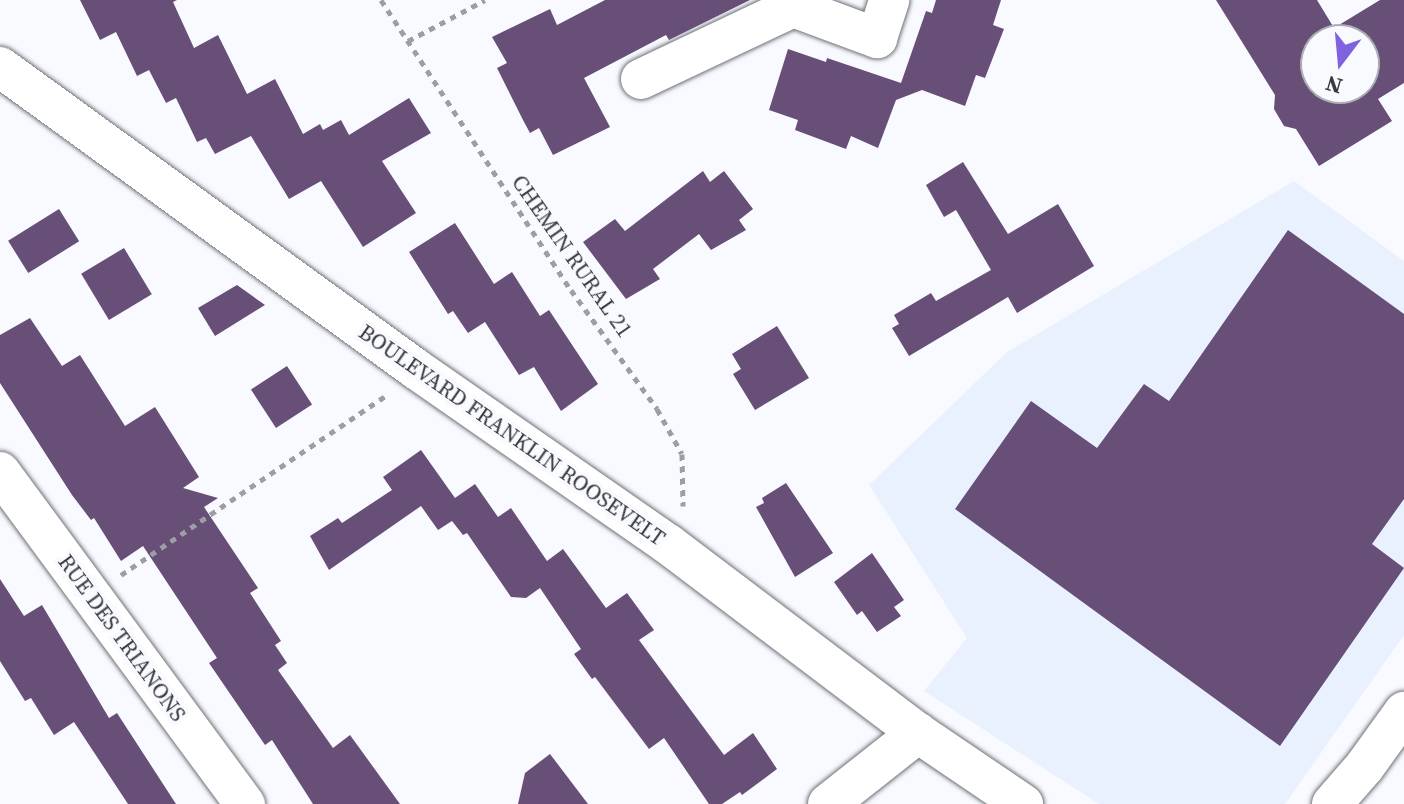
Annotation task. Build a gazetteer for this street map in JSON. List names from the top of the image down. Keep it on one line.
{"streets":{"street":["BOULEVARD FRANKLIN ROOSEVELT","RUE DES TRIANONS"],"path":["CHEMIN RURAL 21"]},"crossings":[["CHEMIN RURAL 21","BOULEVARD FRANKLIN ROOSEVELT"]],"north":"bottom"}
